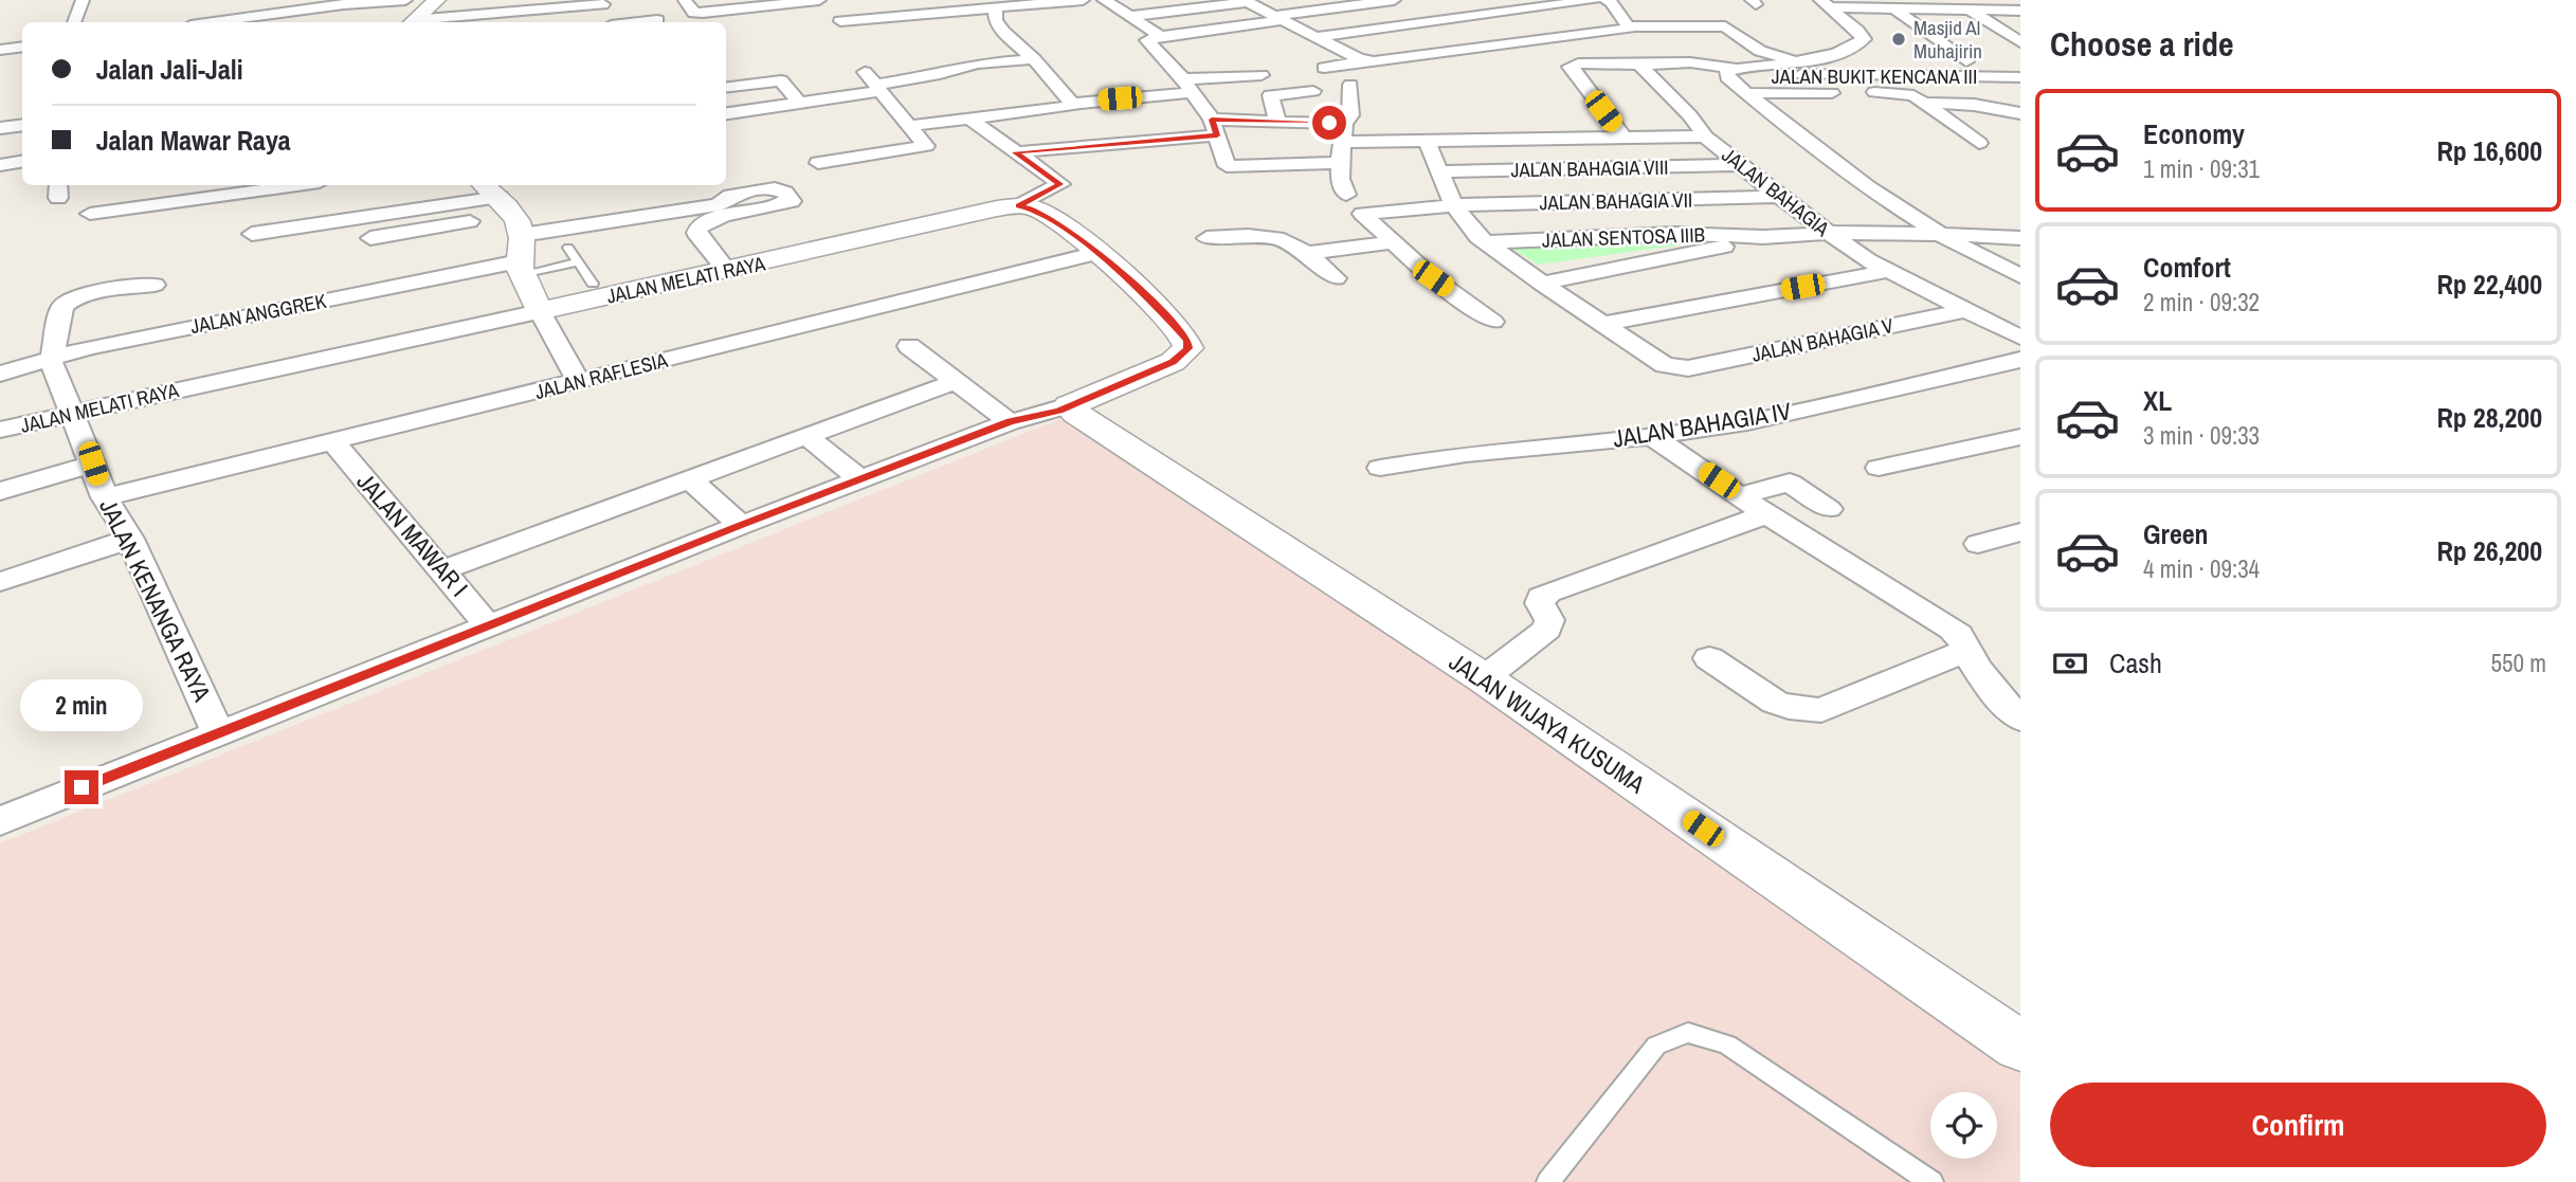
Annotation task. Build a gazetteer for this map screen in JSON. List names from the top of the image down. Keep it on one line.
{"streets":{"street":["JALAN BUKIT KENCANA III","JALAN BAHAGIA VIII","JALAN BAHAGIA","JALAN BAHAGIA VII","JALAN SENTOSA IIIB","JALAN MELATI RAYA","JALAN ANGGREK","JALAN BAHAGIA V","JALAN RAFLESIA","JALAN BAHAGIA IV","JALAN MAWAR I","JALAN KENANGA RAYA","JALAN WIJAYA KUSUMA"]},"crossings":[["JALAN BAHAGIA VIII","JALAN BAHAGIA"],["JALAN BAHAGIA","JALAN BAHAGIA VII"],["JALAN BAHAGIA","JALAN BAHAGIA V"],["JALAN MELATI RAYA","JALAN KENANGA RAYA"],["JALAN ANGGREK","JALAN KENANGA RAYA"],["JALAN RAFLESIA","JALAN MAWAR I"],["JALAN RAFLESIA","JALAN KENANGA RAYA"]],"places":["Masjid Al Muhajirin"],"page":{"heading":"Choose a ride","banner":["Jalan Jali-Jali","Jalan Mawar Raya"],"list":[{"name":"Economy","note":"1 min · 09:31","value":"Rp 16,600"},{"name":"Comfort","note":"2 min · 09:32","value":"Rp 22,400"},{"name":"XL","note":"3 min · 09:33","value":"Rp 28,200"},{"name":"Green","note":"4 min · 09:34","value":"Rp 26,200"}],"pay":["Cash","550 m"],"bubble":"2 min","buttons":"Confirm"}}
